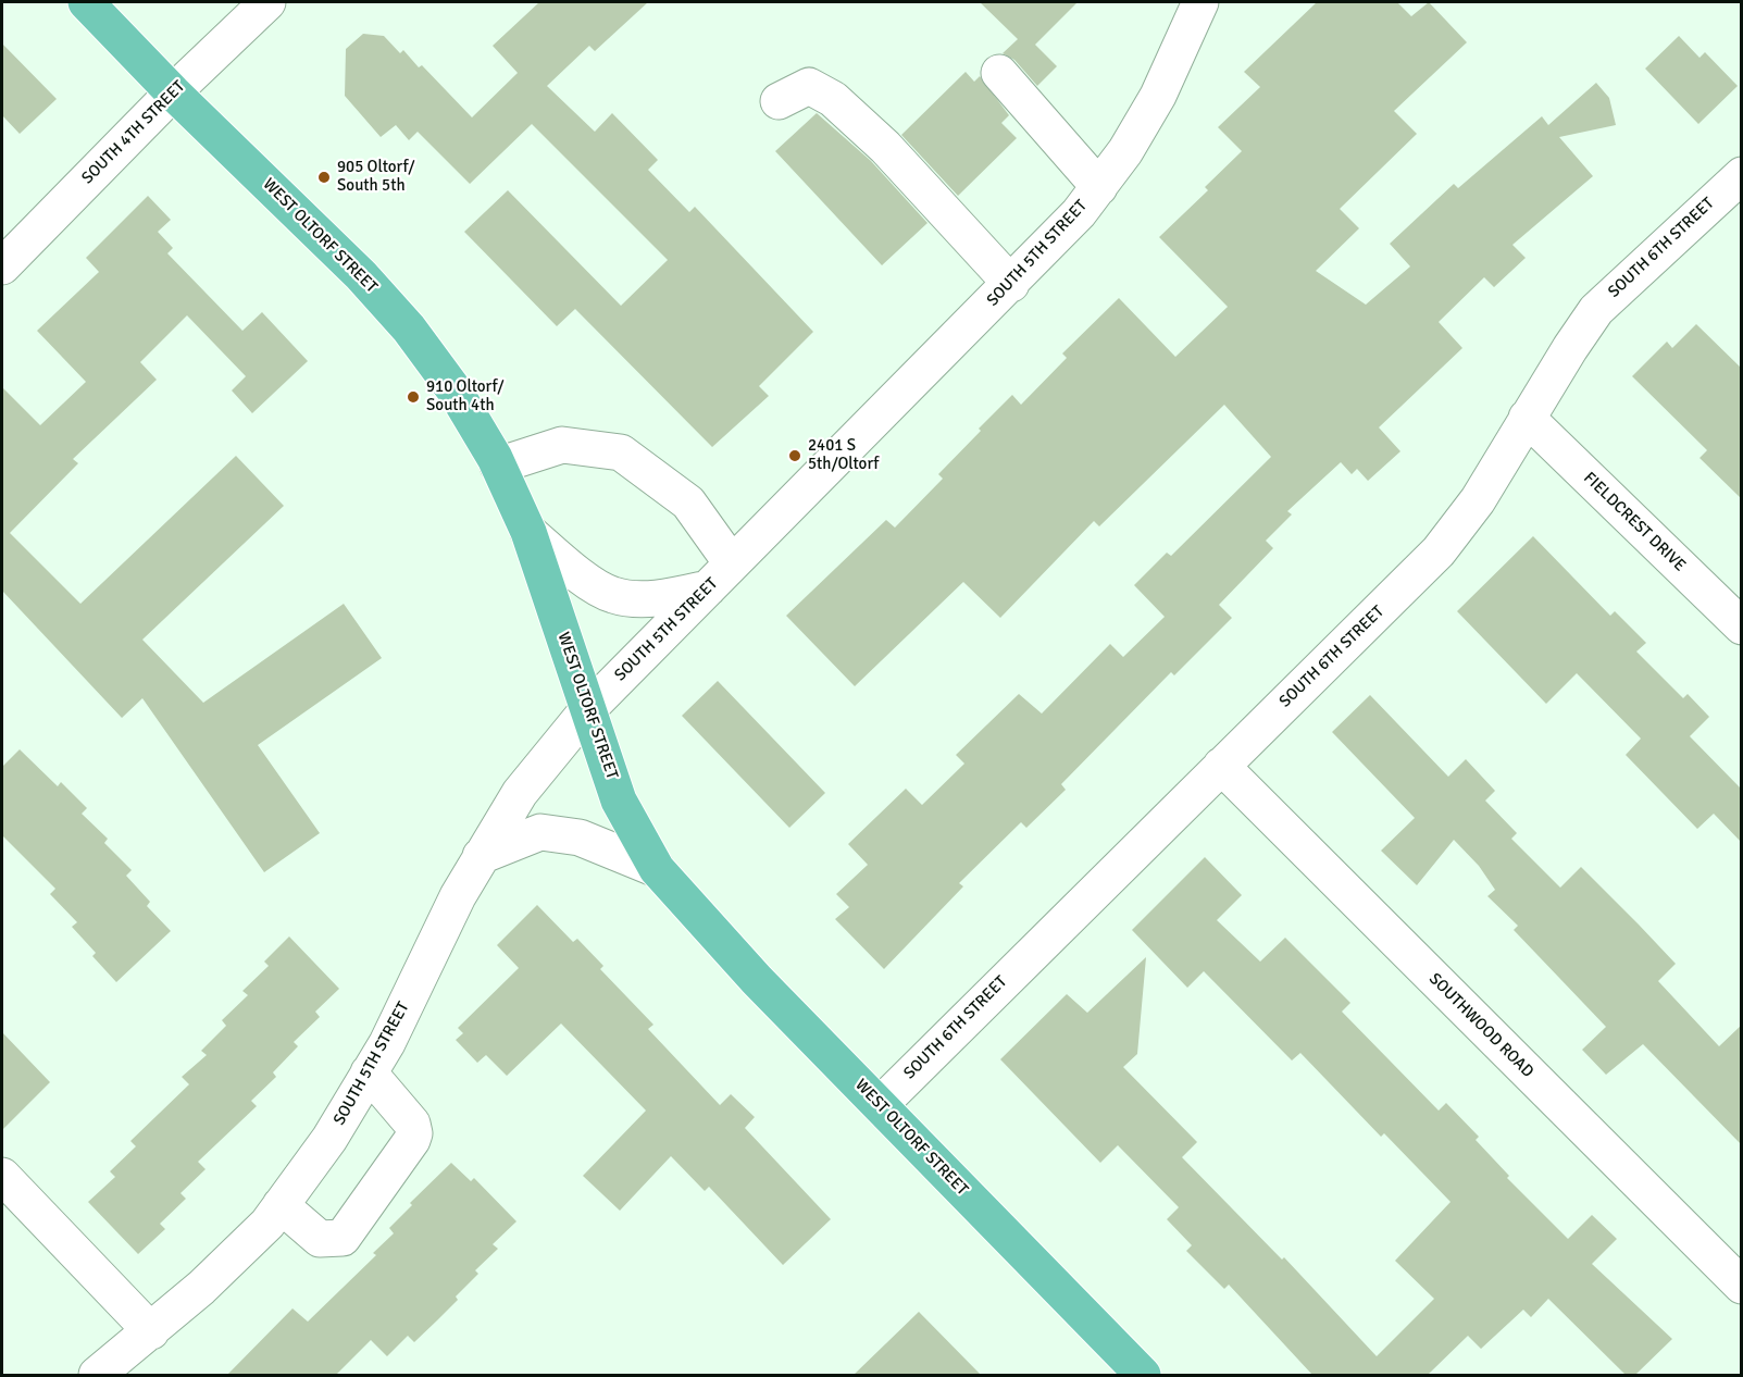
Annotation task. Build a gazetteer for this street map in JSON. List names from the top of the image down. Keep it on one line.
{"streets":{"main road":["WEST OLTORF STREET"],"street":["SOUTH 4TH STREET","SOUTH 6TH STREET","SOUTH 5TH STREET","FIELDCREST DRIVE","SOUTHWOOD ROAD"]},"crossings":[["SOUTH 4TH STREET","WEST OLTORF STREET"],["WEST OLTORF STREET","SOUTH 6TH STREET"],["WEST OLTORF STREET","SOUTH 5TH STREET"],["SOUTH 6TH STREET","FIELDCREST DRIVE"],["SOUTH 6TH STREET","SOUTHWOOD ROAD"]],"places":["905 Oltorf/ South 5th","910 Oltorf/ South 4th","2401 S 5th/Oltorf"]}
